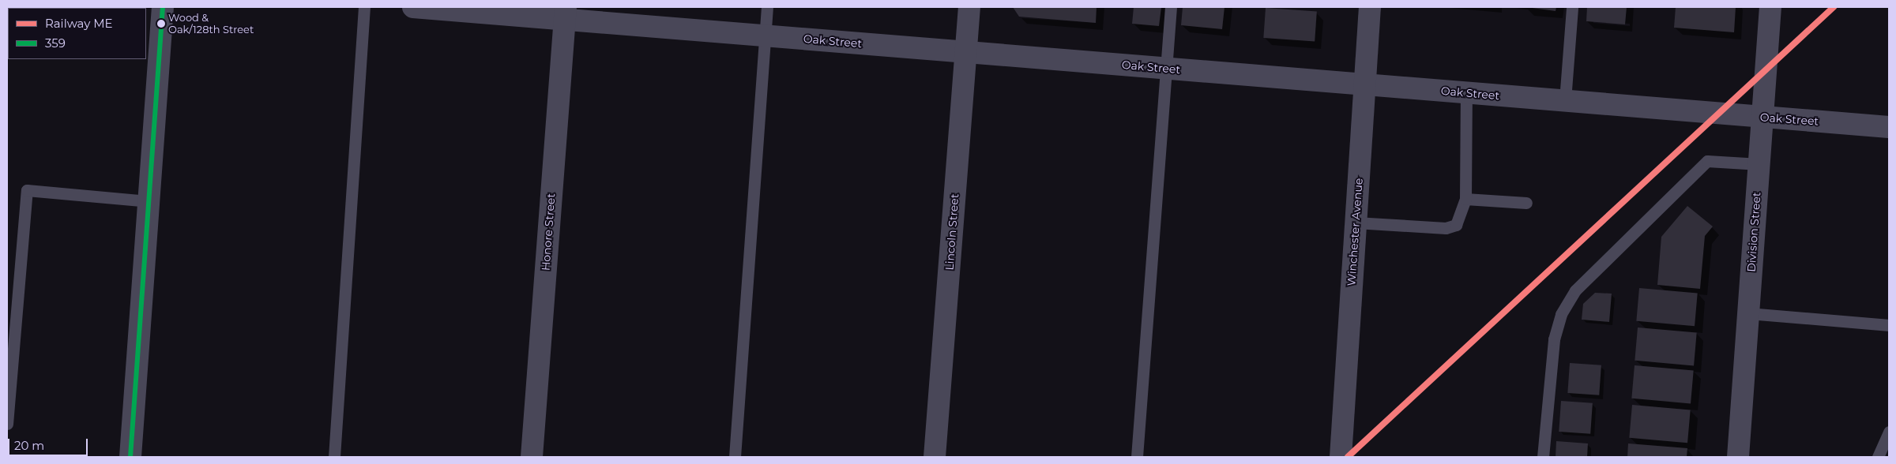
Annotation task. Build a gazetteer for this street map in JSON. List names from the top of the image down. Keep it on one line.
{"streets":{"street":["Oak Street","Honore Street","Lincoln Street","Winchester Avenue","Division Street"]},"crossings":[["Oak Street","Honore Street"],["Oak Street","Lincoln Street"],["Oak Street","Winchester Avenue"],["Oak Street","Division Street"]],"places":["Wood & Oak/128th Street"],"lines":["rail line ME","transit line 359"],"legend":["Railway ME","359"],"scale_bar":"20 m"}
